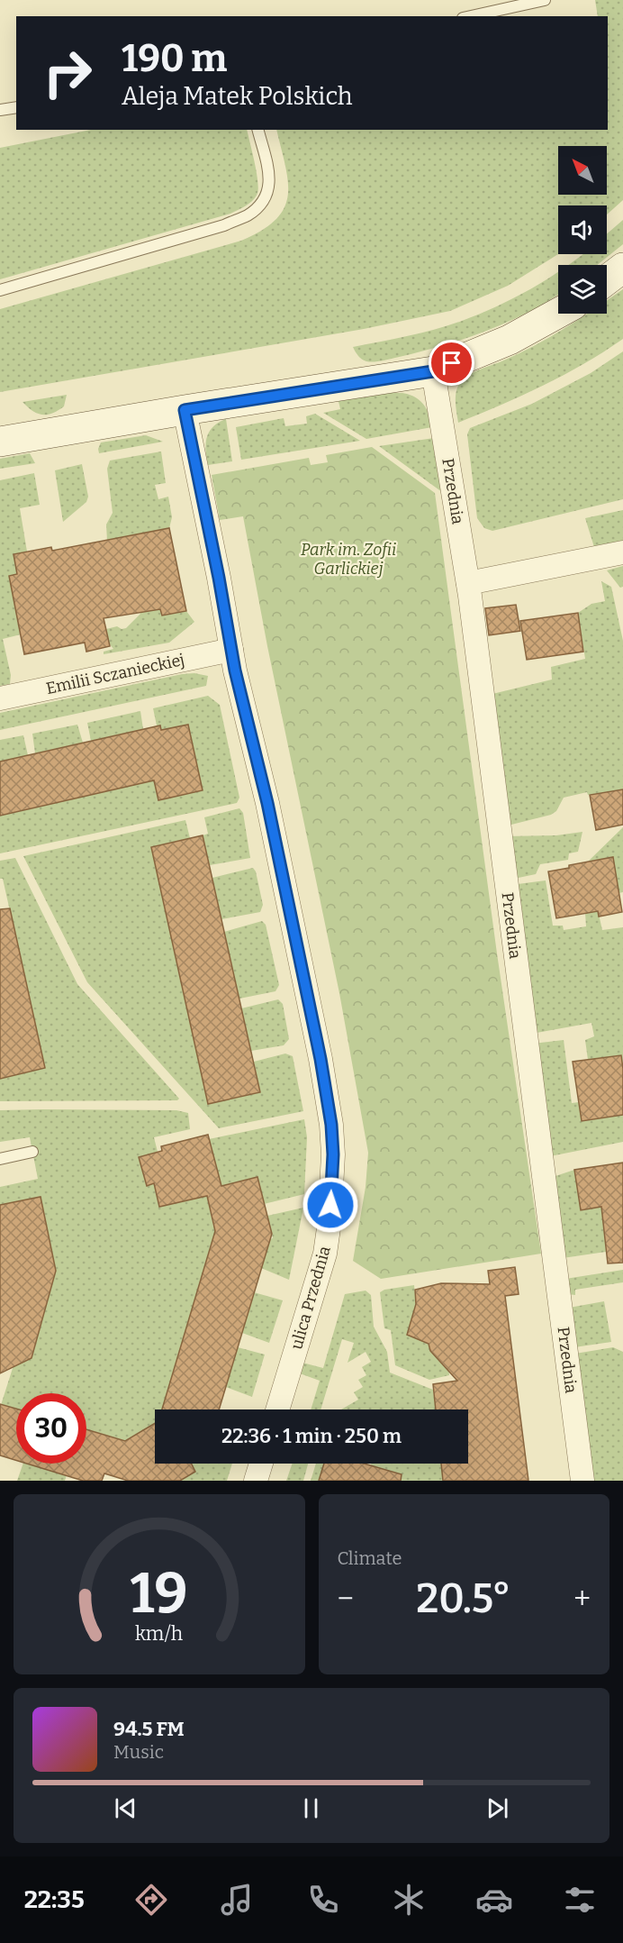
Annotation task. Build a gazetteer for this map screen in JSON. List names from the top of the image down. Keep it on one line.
{"streets":{"street":["Przednia","Emilii Sczanieckiej","ulica Przednia"]},"crossings":[["Emilii Sczanieckiej","ulica Przednia"]],"parks":["Park im. Zofii Garlickiej"],"north":"top left","page":{"turn":["190 m","Aleja Matek Polskich"],"limit":"30","trip":"22:36 · 1 min · 250 m","tile":"Climate","heat":["−","20.5°","+"],"song":["94.5 FM","Music"],"tabs":"22:35","gauge":["19","km/h"]}}
